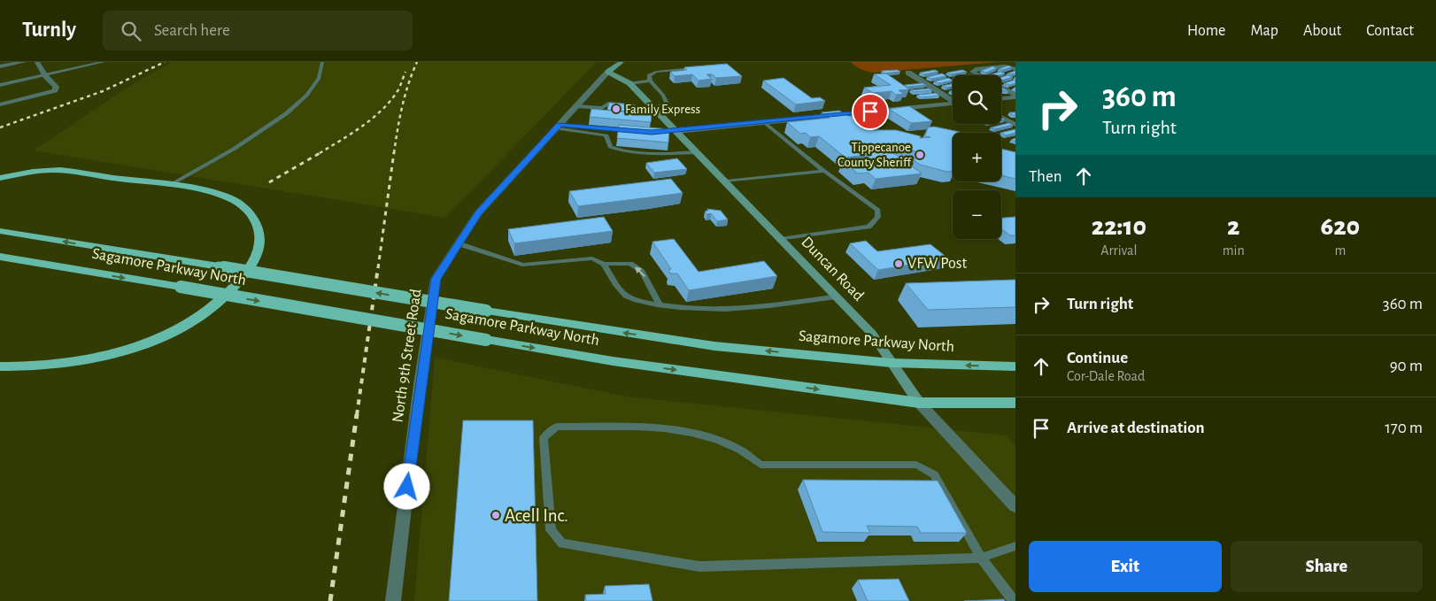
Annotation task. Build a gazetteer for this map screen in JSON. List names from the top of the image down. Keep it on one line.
{"streets":{"highway":["Sagamore Parkway North"],"main road":["Duncan Road"],"street":["North 9th Street Road"]},"crossings":[["Sagamore Parkway North","Duncan Road"],["Duncan Road","North 9th Street Road"]],"places":["Family Express","Tippecanoe County Sheriff","VFW Post","Acell Inc."],"page":{"header":"Turnly","search":"Search here","nav":["Home","Map","About","Contact"],"turn":["360 m","Turn right"],"map_buttons":["+","−"],"then":"Then","eta":["22:10","Arrival","2","min","620","m"],"list":[{"name":"Turn right","value":"360 m"},{"name":"Continue","note":"Cor-Dale Road","value":"90 m"},{"name":"Arrive at destination","value":"170 m"}],"buttons":["Exit","Share"]}}
